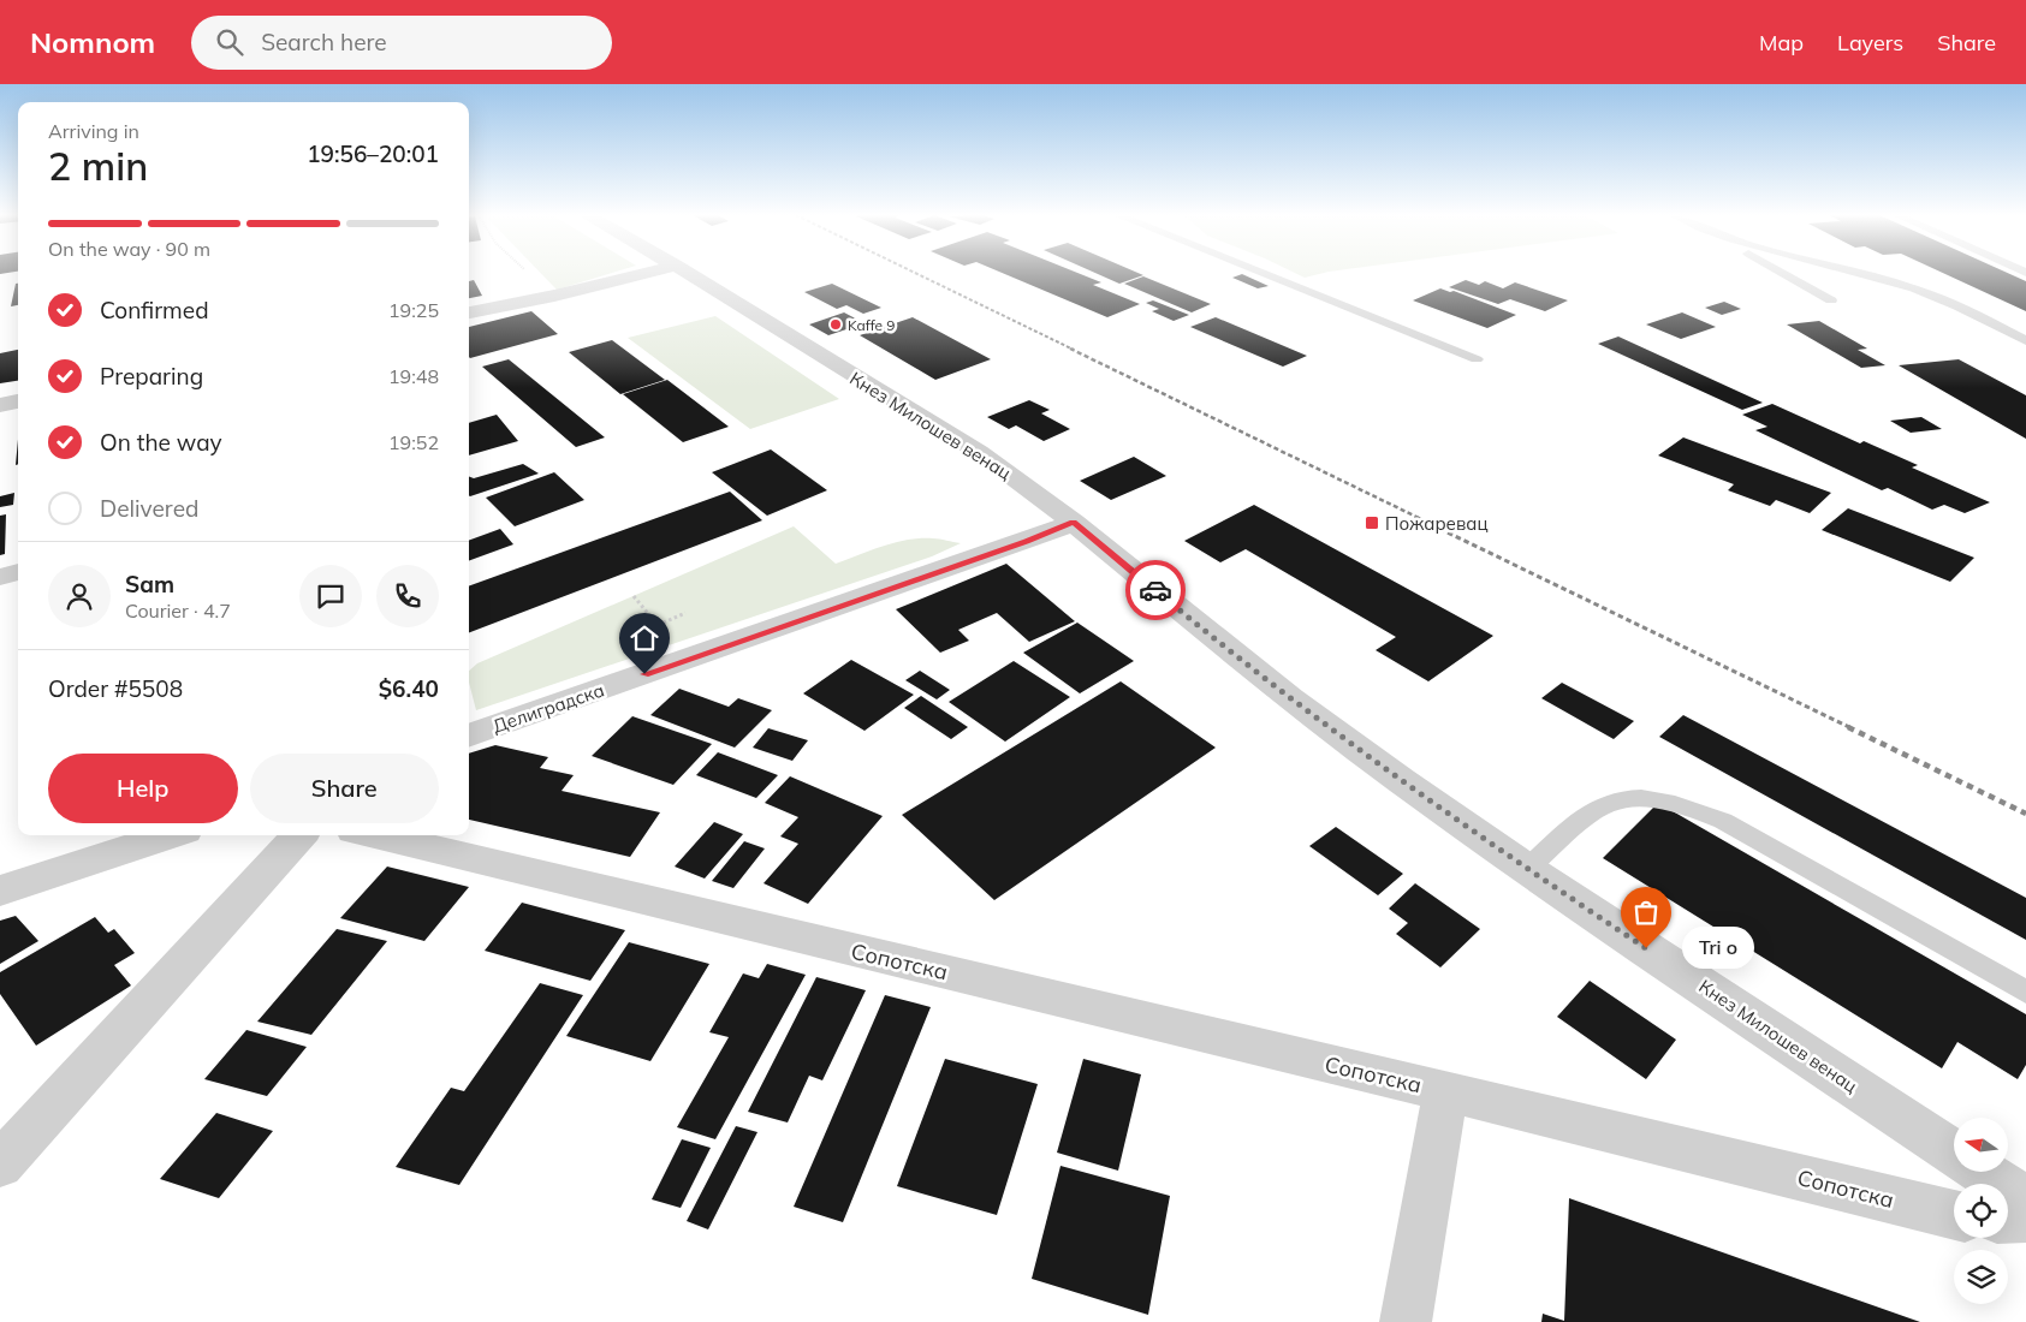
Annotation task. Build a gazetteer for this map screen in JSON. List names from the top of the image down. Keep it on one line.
{"streets":{"street":["Кнез Милошев венац","Делиградска","Сопотска"]},"crossings":[["Кнез Милошев венац","Делиградска"]],"places":{"other":["Kaffe 9","Tri o"],"transit":["Пожаревац"]},"north":"left","page":{"header":"Nomnom","search":"Search here","nav":["Map","Layers","Share"],"heading":["2 min","Arriving in","19:56–20:01"],"panel":["Sam","Courier · 4.7","Order #5508","$6.40"],"bar":"On the way · 90 m","list":[["Confirmed","19:25"],["Preparing","19:48"],["On the way","19:52"],"Delivered"],"buttons":["Help","Share"],"bubble":"Tri o"}}
